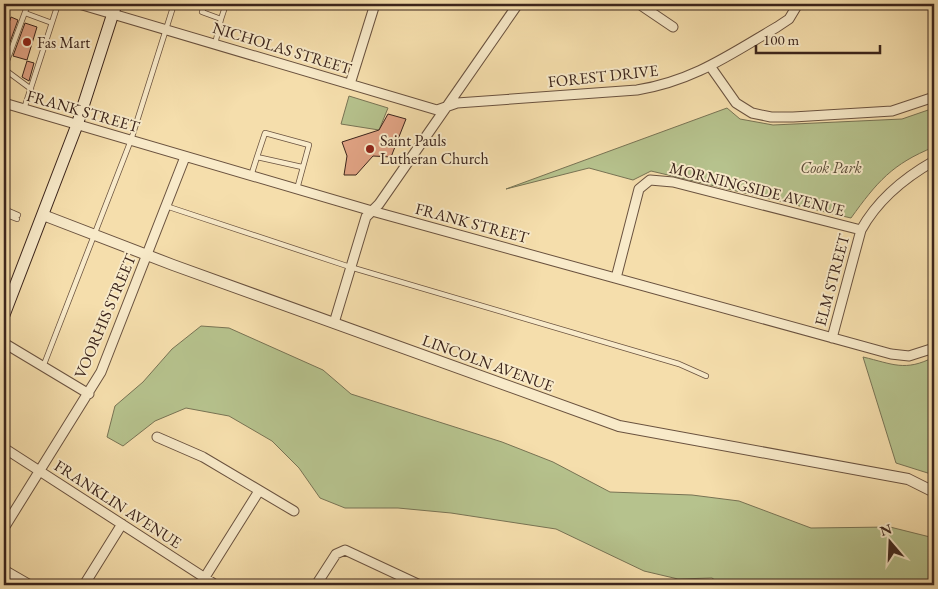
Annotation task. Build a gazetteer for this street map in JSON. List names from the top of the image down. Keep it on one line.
{"streets":{"street":["NICHOLAS STREET","FOREST DRIVE","FRANK STREET","MORNINGSIDE AVENUE","ELM STREET","VOORHIS STREET","LINCOLN AVENUE","FRANKLIN AVENUE"]},"crossings":[["NICHOLAS STREET","FOREST DRIVE"],["FRANK STREET","MORNINGSIDE AVENUE"],["FRANK STREET","ELM STREET"],["FRANK STREET","VOORHIS STREET"],["MORNINGSIDE AVENUE","ELM STREET"],["VOORHIS STREET","LINCOLN AVENUE"],["VOORHIS STREET","FRANKLIN AVENUE"]],"parks":["Cook Park"],"places":["Fas Mart","Saint Pauls Lutheran Church"],"scale_bar":"100 m","north":"top"}
